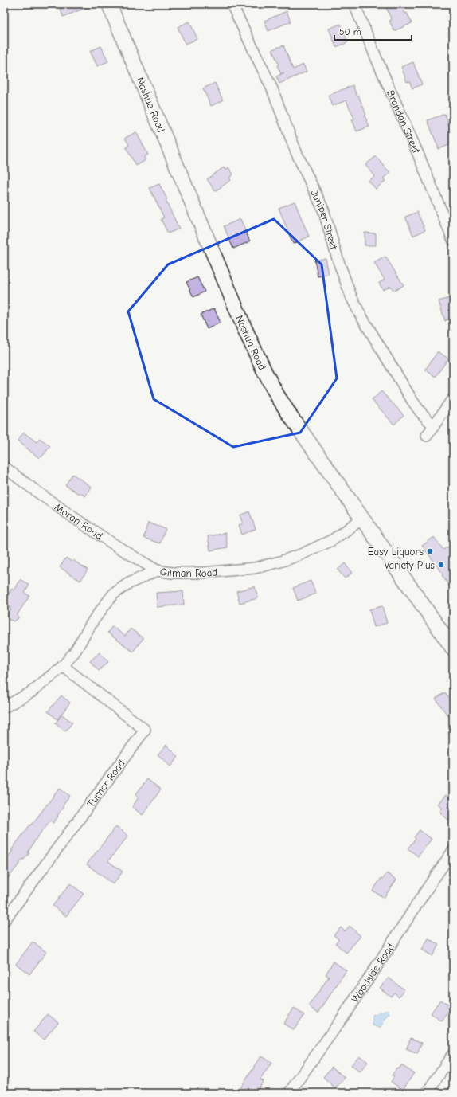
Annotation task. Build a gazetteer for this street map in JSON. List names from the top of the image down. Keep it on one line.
{"streets":{"main road":["Nashua Road"],"street":["Brandon Street","Juniper Street","Moran Road","Gilman Road","Turner Road","Woodside Road"]},"crossings":[["Nashua Road","Gilman Road"],["Moran Road","Gilman Road"],["Gilman Road","Turner Road"]],"places":["Easy Liquors","Variety Plus"],"scale_bar":"50 m"}
